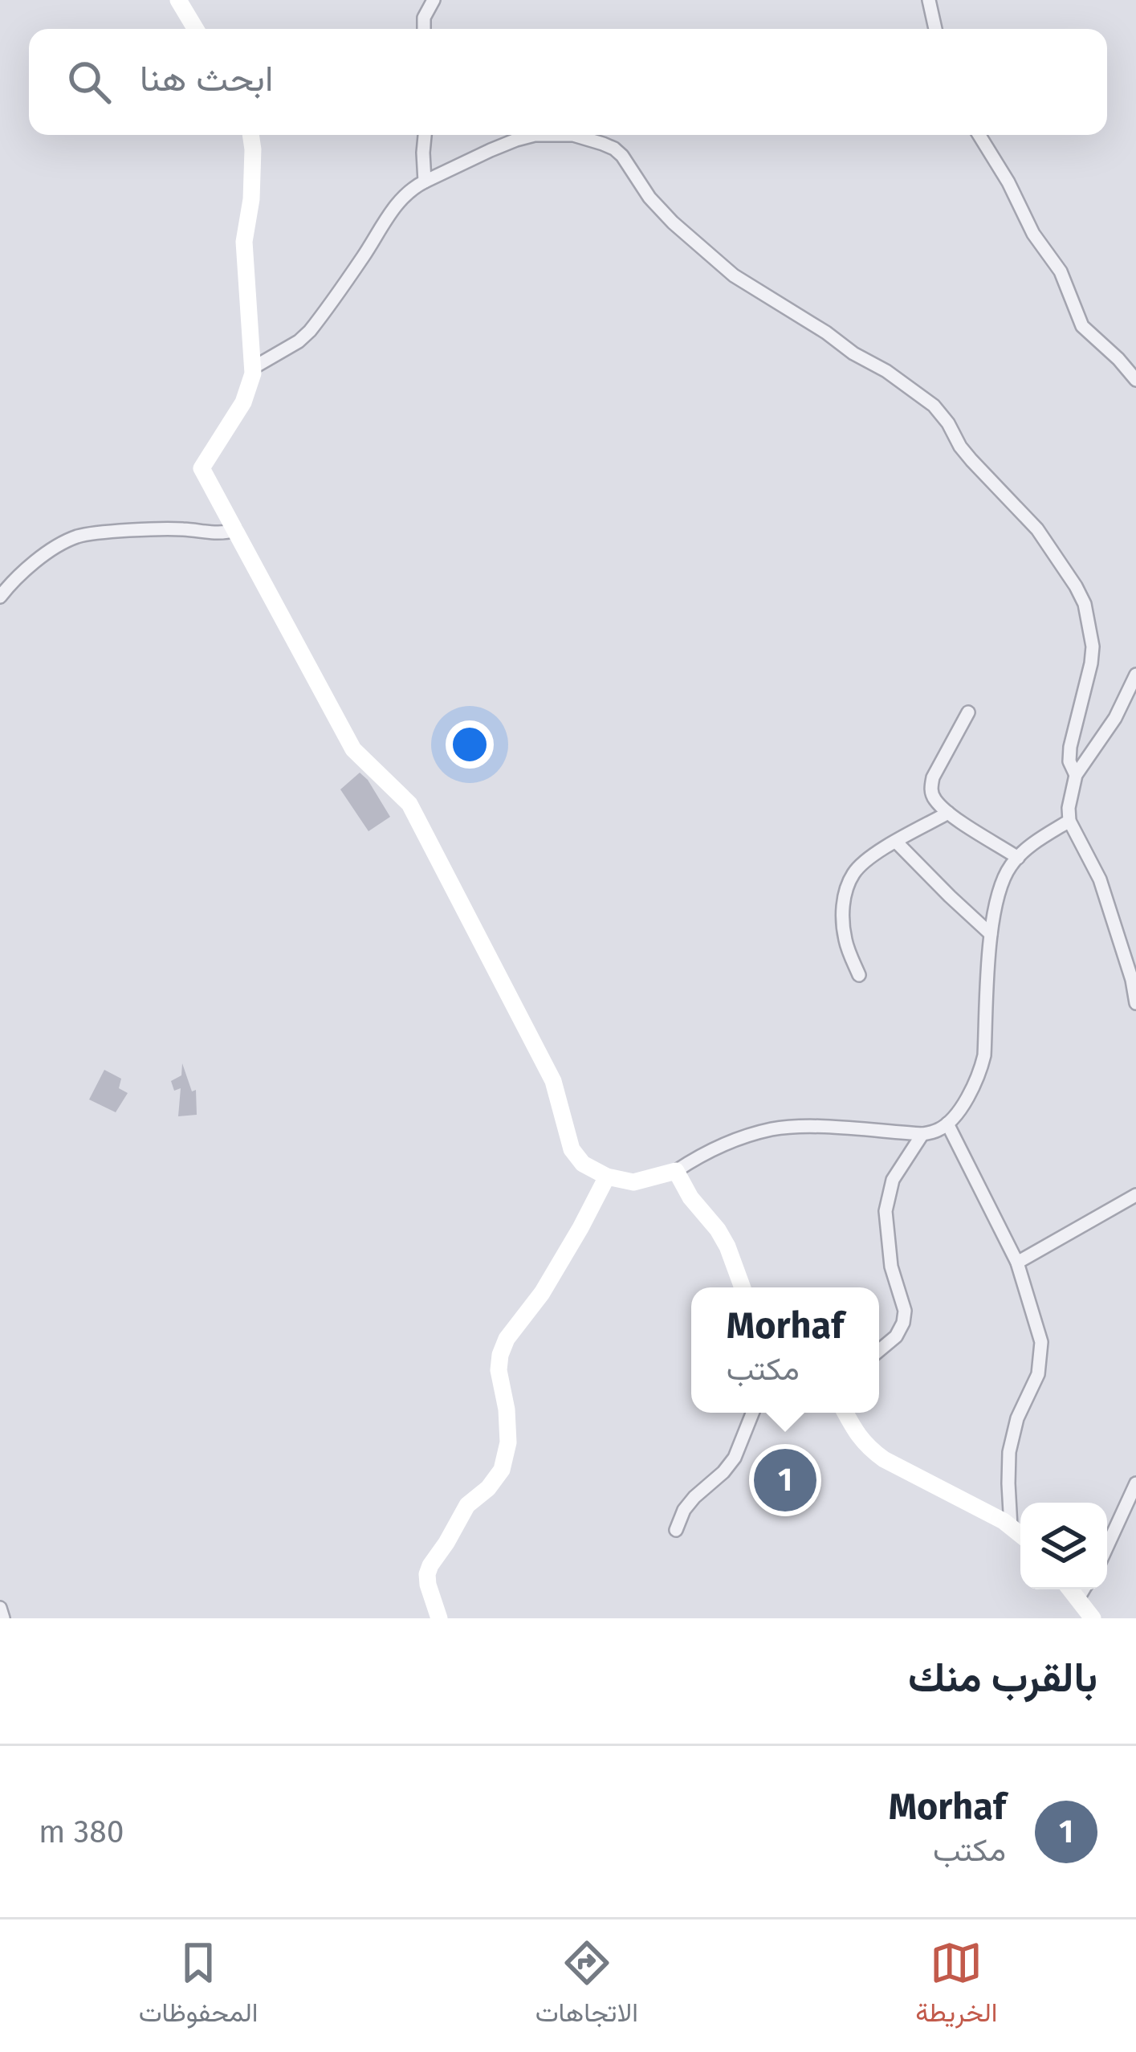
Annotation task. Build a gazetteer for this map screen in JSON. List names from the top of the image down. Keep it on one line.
{"page":{"search":"ابحث هنا","popup":["Morhaf","مكتب"],"pins":"1","heading":"بالقرب منك","list":[{"mark":"1","name":"Morhaf","note":"مكتب","value":"380 m"}],"nav":["الخريطة","الاتجاهات","المحفوظات"]}}
